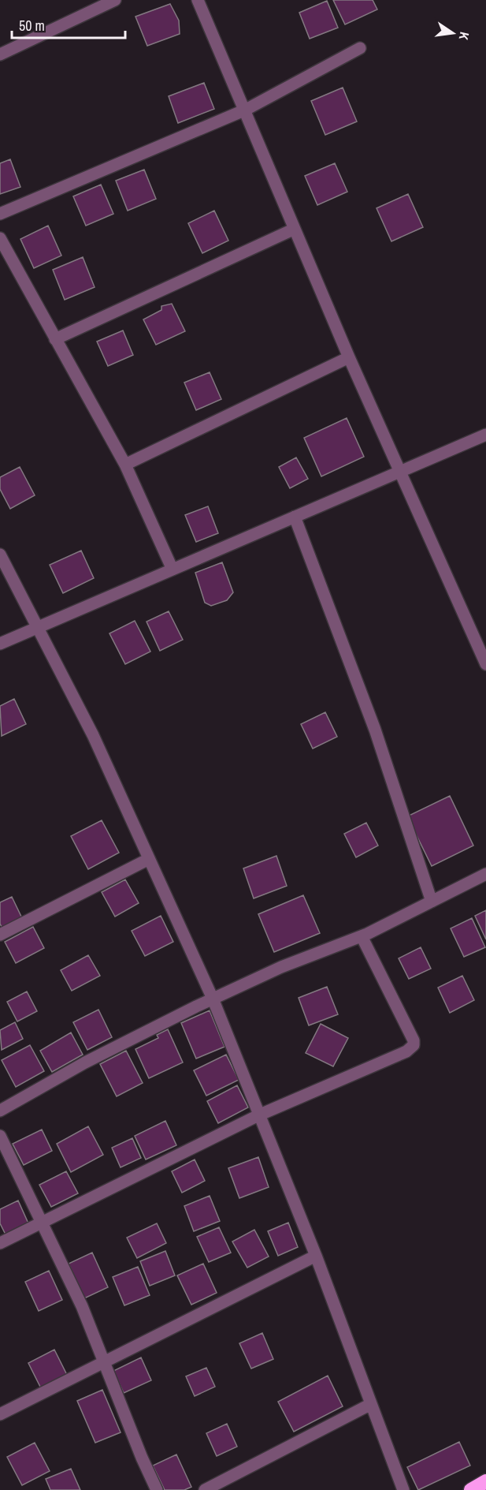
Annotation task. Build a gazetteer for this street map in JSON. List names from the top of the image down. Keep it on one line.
{"scale_bar":"50 m","north":"right"}
